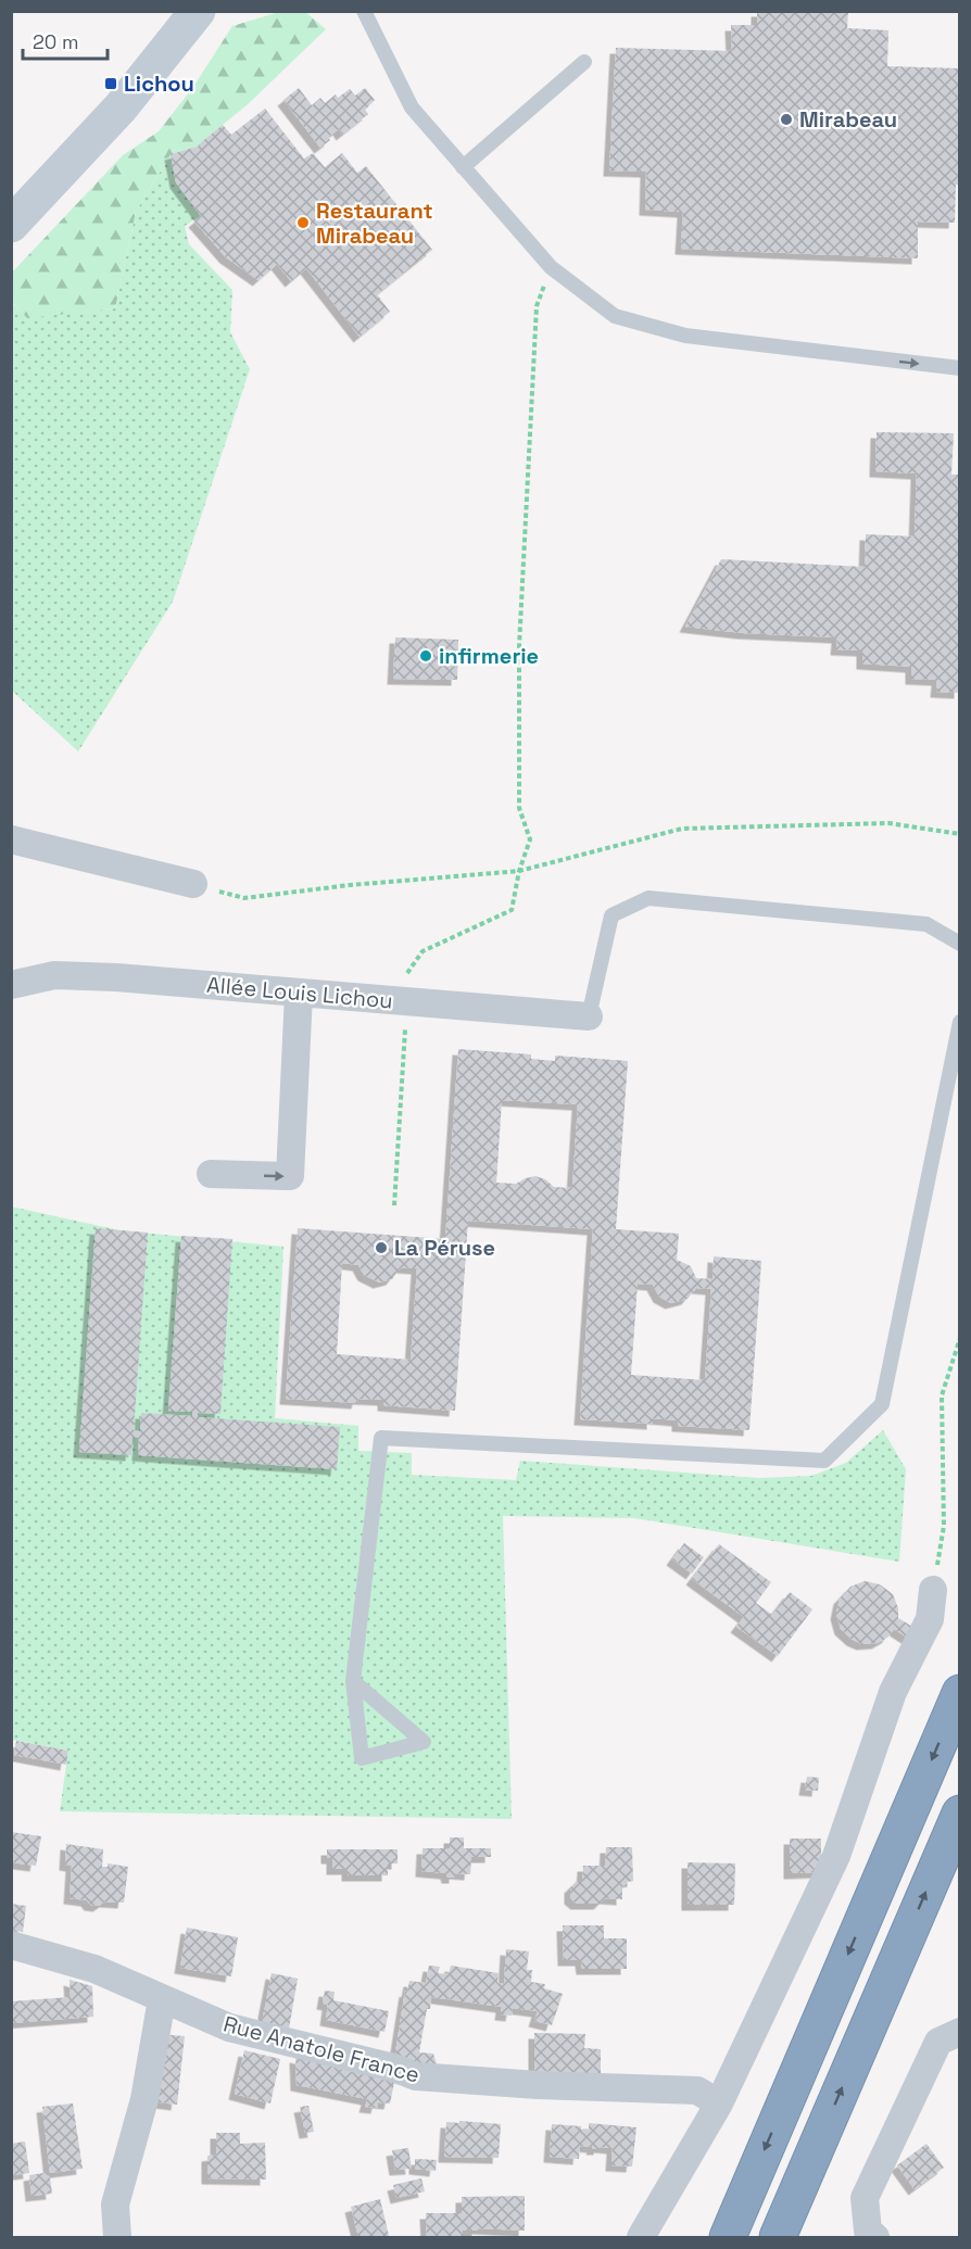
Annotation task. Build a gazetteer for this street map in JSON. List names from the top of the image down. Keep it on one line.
{"streets":{"street":["Allée Louis Lichou","Rue Anatole France"]},"places":{"transit":["Lichou"],"other":["Mirabeau","Restaurant Mirabeau","infirmerie","La Péruse"]},"scale_bar":"20 m"}
